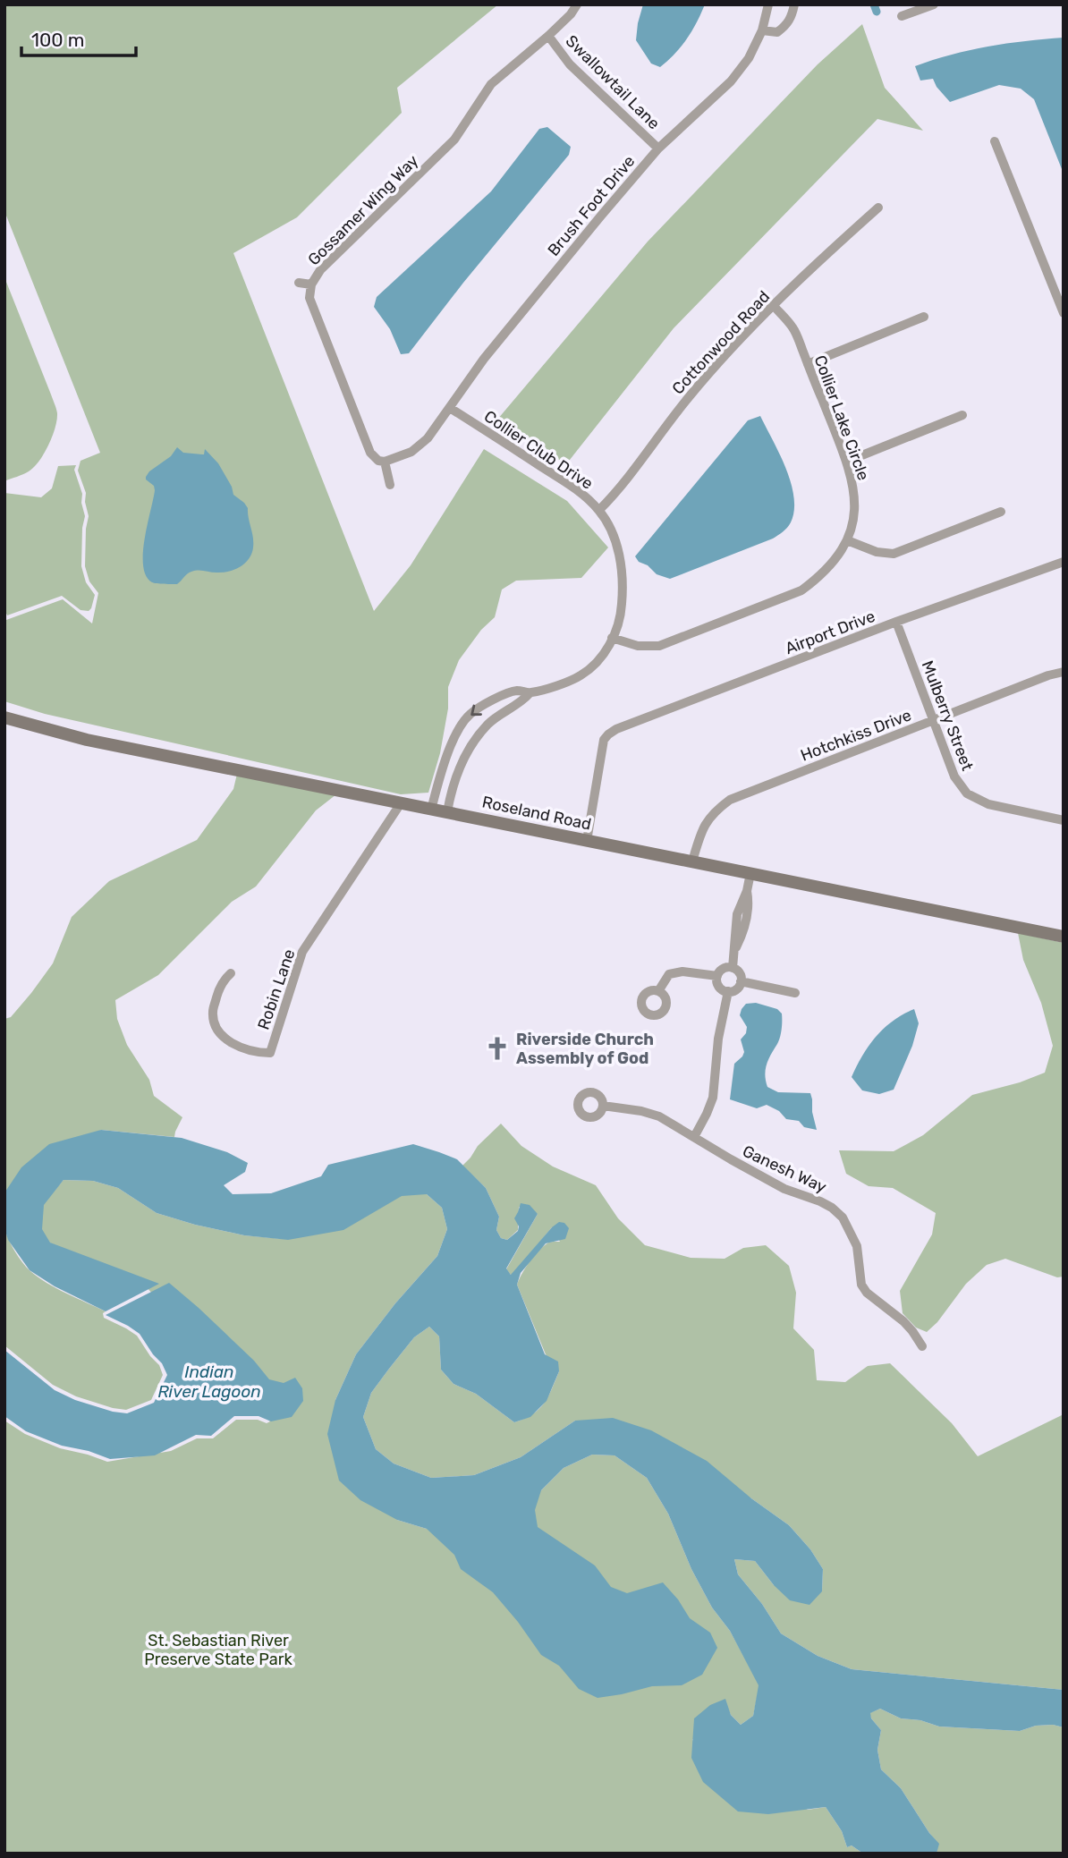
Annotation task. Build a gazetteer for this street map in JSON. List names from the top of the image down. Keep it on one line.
{"streets":{"main road":["Roseland Road"],"street":["Swallowtail Lane","Brush Foot Drive","Gossamer Wing Way","Cottonwood Road","Collier Lake Circle","Collier Club Drive","Airport Drive","Mulberry Street","Hotchkiss Drive","Robin Lane","Ganesh Way"]},"crossings":[["Swallowtail Lane","Brush Foot Drive"],["Swallowtail Lane","Gossamer Wing Way"],["Brush Foot Drive","Collier Club Drive"],["Cottonwood Road","Collier Lake Circle"],["Cottonwood Road","Collier Club Drive"],["Collier Lake Circle","Collier Club Drive"],["Collier Club Drive","Roseland Road"],["Airport Drive","Mulberry Street"],["Airport Drive","Roseland Road"],["Mulberry Street","Hotchkiss Drive"],["Hotchkiss Drive","Roseland Road"],["Roseland Road","Robin Lane"]],"water":["Indian River Lagoon"],"parks":["St. Sebastian River Preserve State Park"],"places":{"church":["Riverside Church Assembly of God"]},"scale_bar":"100 m"}
